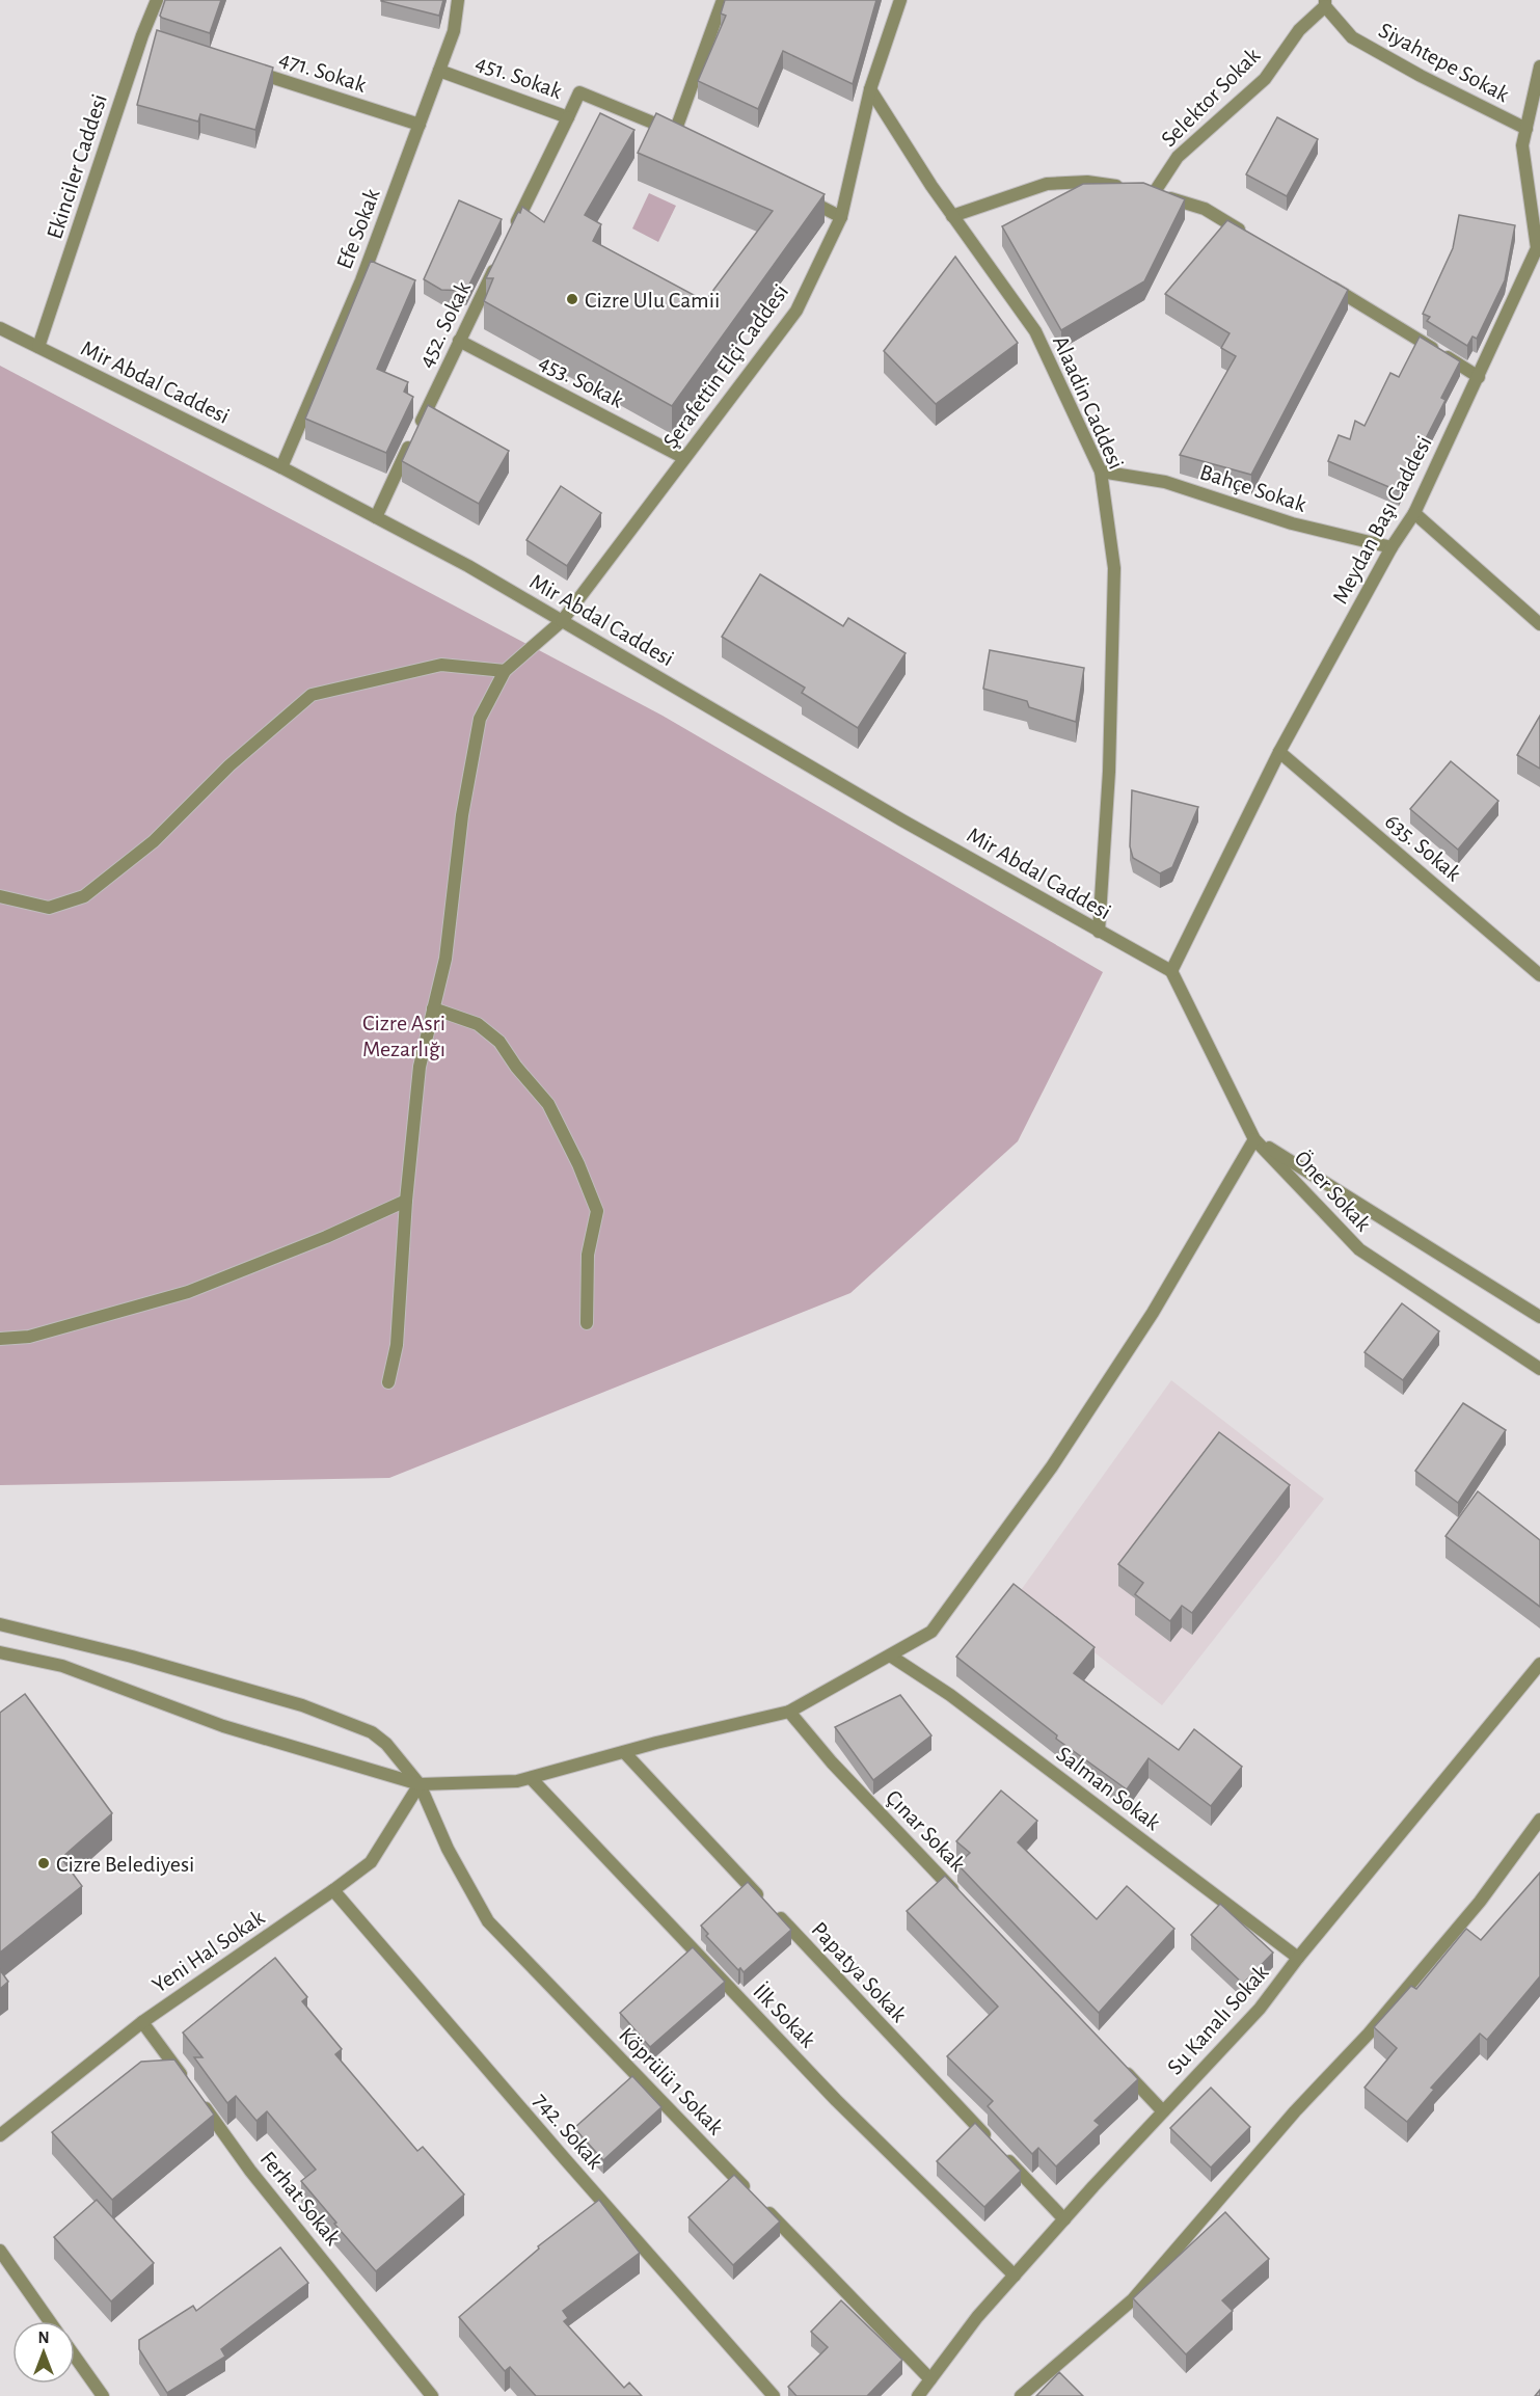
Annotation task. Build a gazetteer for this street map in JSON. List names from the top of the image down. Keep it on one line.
{"streets":{"street":["Siyahtepe Sokak","471. Sokak","451. Sokak","Selektor Sokak","Ekinciler Caddesi","Efe Sokak","452. Sokak","Şerafettin Elçi Caddesi","453. Sokak","Mir Abdal Caddesi","Alaadin Caddesi","Bahçe Sokak","Meydan Başı Caddesi","635. Sokak","Öner Sokak","Salman Sokak","Çınar Sokak","Yeni Hal Sokak","Papatya Sokak","İlk Sokak","Su Kanalı Sokak","Köprülü 1 Sokak","742. Sokak","Ferhat Sokak"]},"crossings":[["Siyahtepe Sokak","Selektor Sokak"],["Siyahtepe Sokak","Meydan Başı Caddesi"],["471. Sokak","Efe Sokak"],["451. Sokak","Efe Sokak"],["Ekinciler Caddesi","Mir Abdal Caddesi"],["Efe Sokak","Mir Abdal Caddesi"],["452. Sokak","453. Sokak"],["452. Sokak","Mir Abdal Caddesi"],["Şerafettin Elçi Caddesi","453. Sokak"],["Şerafettin Elçi Caddesi","Mir Abdal Caddesi"],["Şerafettin Elçi Caddesi","Alaadin Caddesi"],["Mir Abdal Caddesi","Alaadin Caddesi"],["Mir Abdal Caddesi","Meydan Başı Caddesi"],["Mir Abdal Caddesi","Öner Sokak"],["Alaadin Caddesi","Bahçe Sokak"],["Bahçe Sokak","Meydan Başı Caddesi"],["Meydan Başı Caddesi","635. Sokak"],["Meydan Başı Caddesi","Öner Sokak"],["Salman Sokak","Su Kanalı Sokak"],["Yeni Hal Sokak","Köprülü 1 Sokak"],["Yeni Hal Sokak","742. Sokak"],["Papatya Sokak","Su Kanalı Sokak"],["İlk Sokak","Su Kanalı Sokak"],["Su Kanalı Sokak","Köprülü 1 Sokak"]],"parks":["Cizre Asri Mezarlığı"],"places":["Cizre Ulu Camii","Cizre Belediyesi"],"north":"top"}
